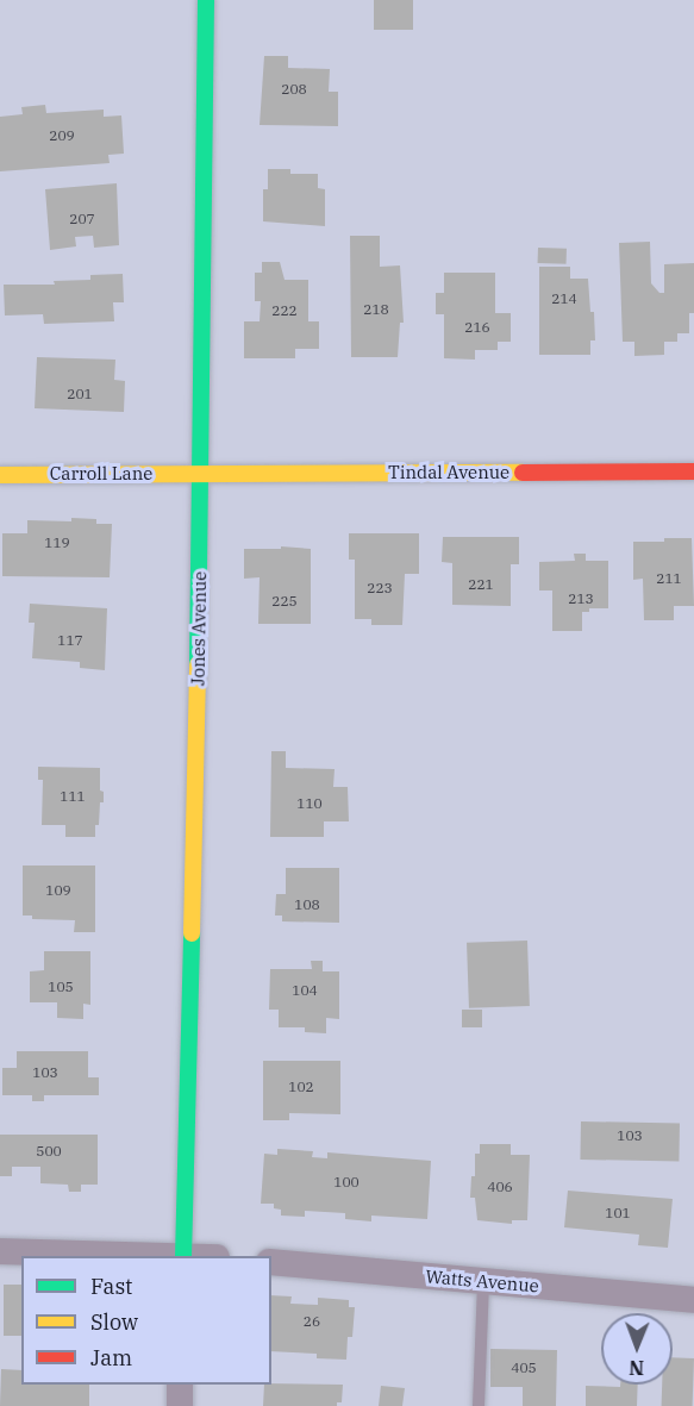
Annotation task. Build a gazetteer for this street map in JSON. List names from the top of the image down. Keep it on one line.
{"streets":{"street":["Tindal Avenue","Carroll Lane","Jones Avenue","Watts Avenue"]},"crossings":[["Tindal Avenue","Carroll Lane"],["Tindal Avenue","Jones Avenue"],["Carroll Lane","Jones Avenue"]],"house_numbers":["208","209","207","214","218","222","216","201","119","211","221","223","213","225","117","111","110","109","108","105","104","103","102","103","500","100","406","101","26","405"],"legend":["Fast","Slow","Jam"],"north":"bottom"}
